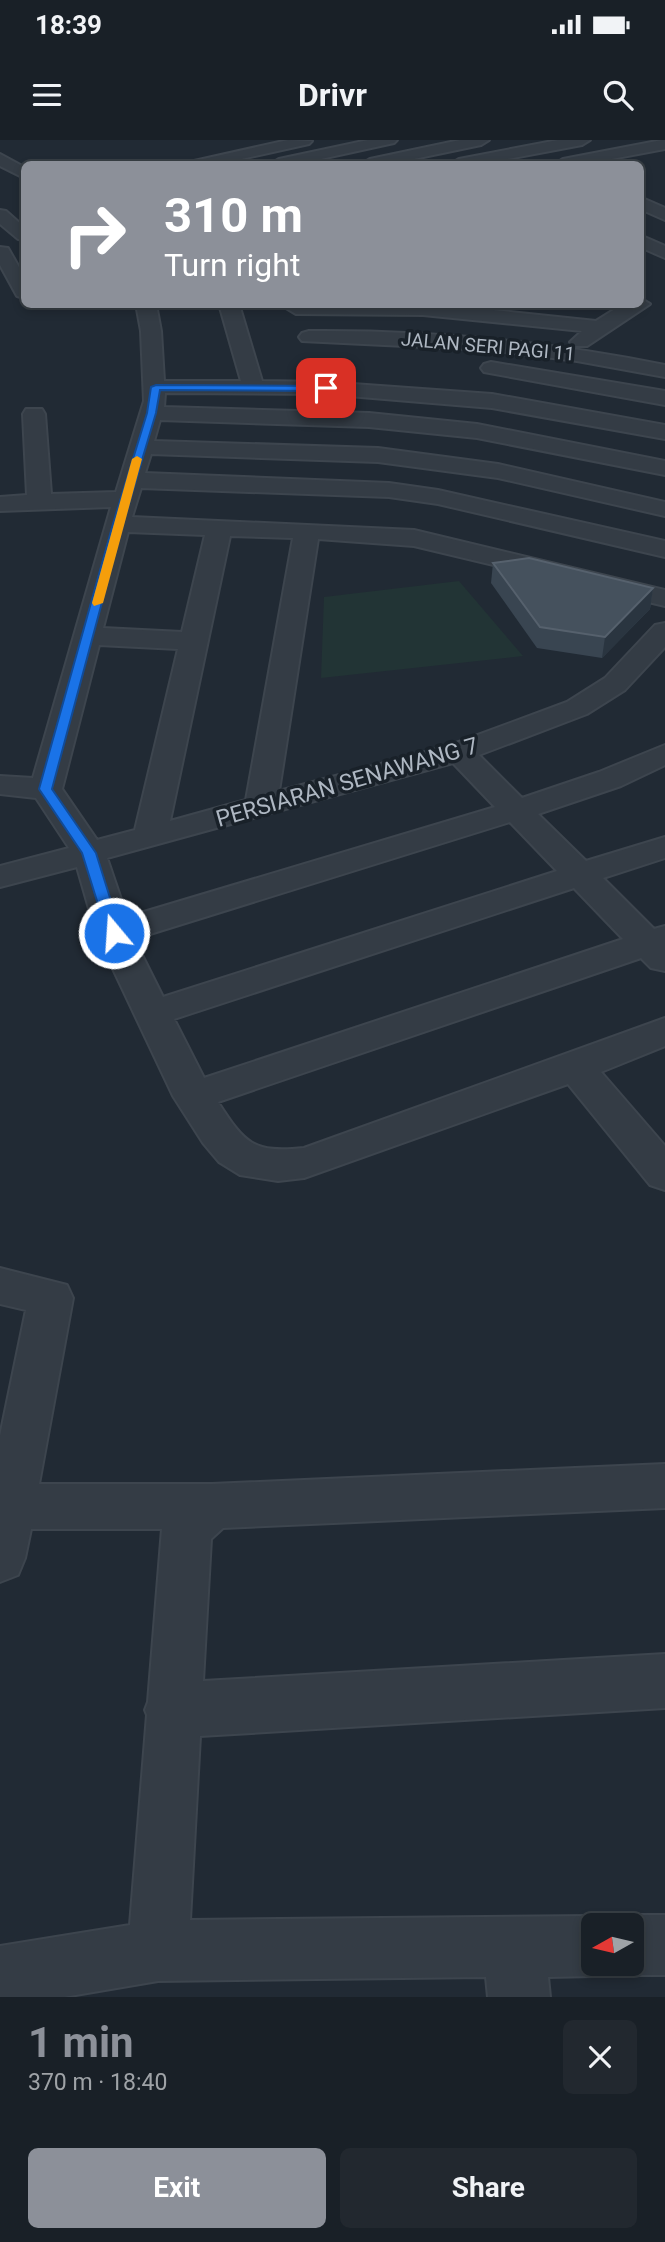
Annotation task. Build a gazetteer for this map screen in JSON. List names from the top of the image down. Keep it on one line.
{"streets":{"street":["JALAN SERI PAGI 11","PERSIARAN SENAWANG 7"]},"north":"left","page":{"status":"18:39","header":"Drivr","turn":["310 m","Turn right"],"heading":["1 min","370 m · 18:40"],"buttons":["Exit","Share"]}}
